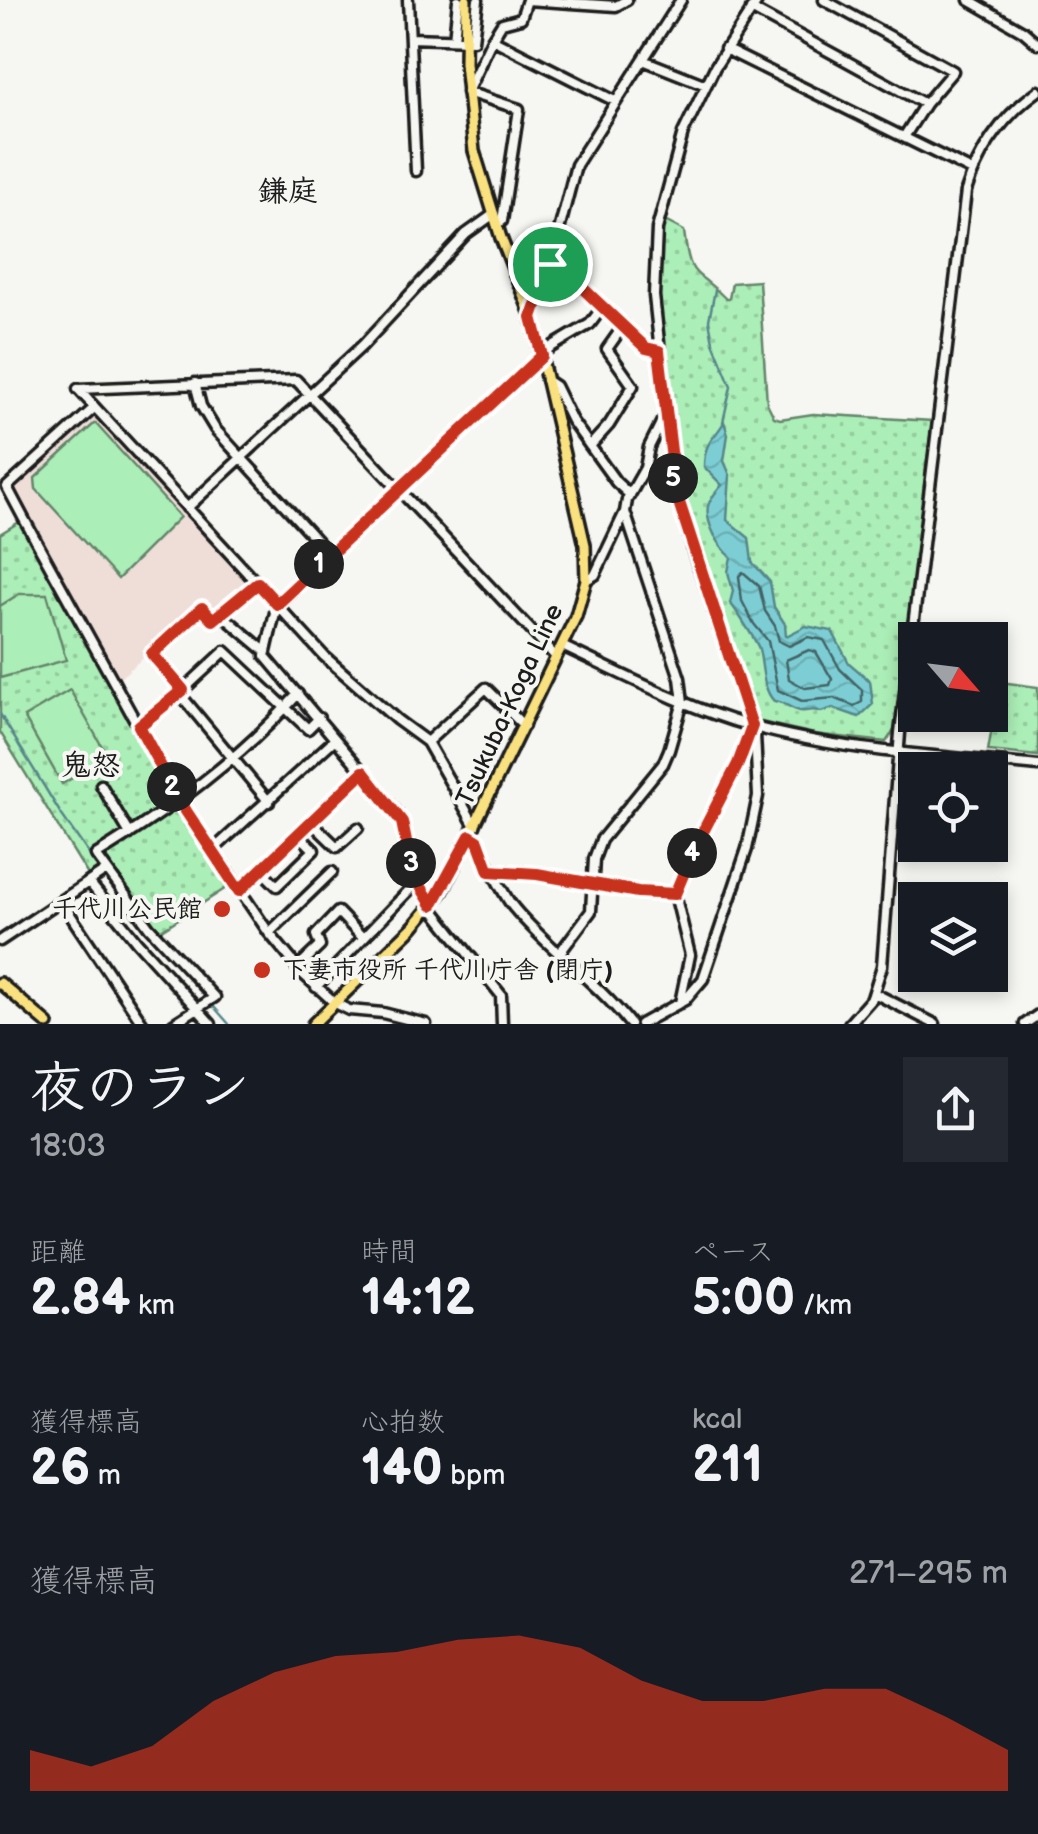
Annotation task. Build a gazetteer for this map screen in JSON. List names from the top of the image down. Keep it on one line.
{"streets":{"main road":["Tsukuba-Koga Line"]},"districts":["鎌庭","鬼怒"],"places":["千代川公民館","下妻市役所 千代川庁舎 (閉庁)"],"north":"bottom right","page":{"pins":["5","1","2","4","3"],"heading":["夜のラン","18:03"],"stats":[["距離","2.84 km"],["時間","14:12"],["ペース","5:00 /km"],["獲得標高","26 m"],["心拍数","140 bpm"],["kcal","211"]],"chart":["獲得標高","271–295 m"]}}
